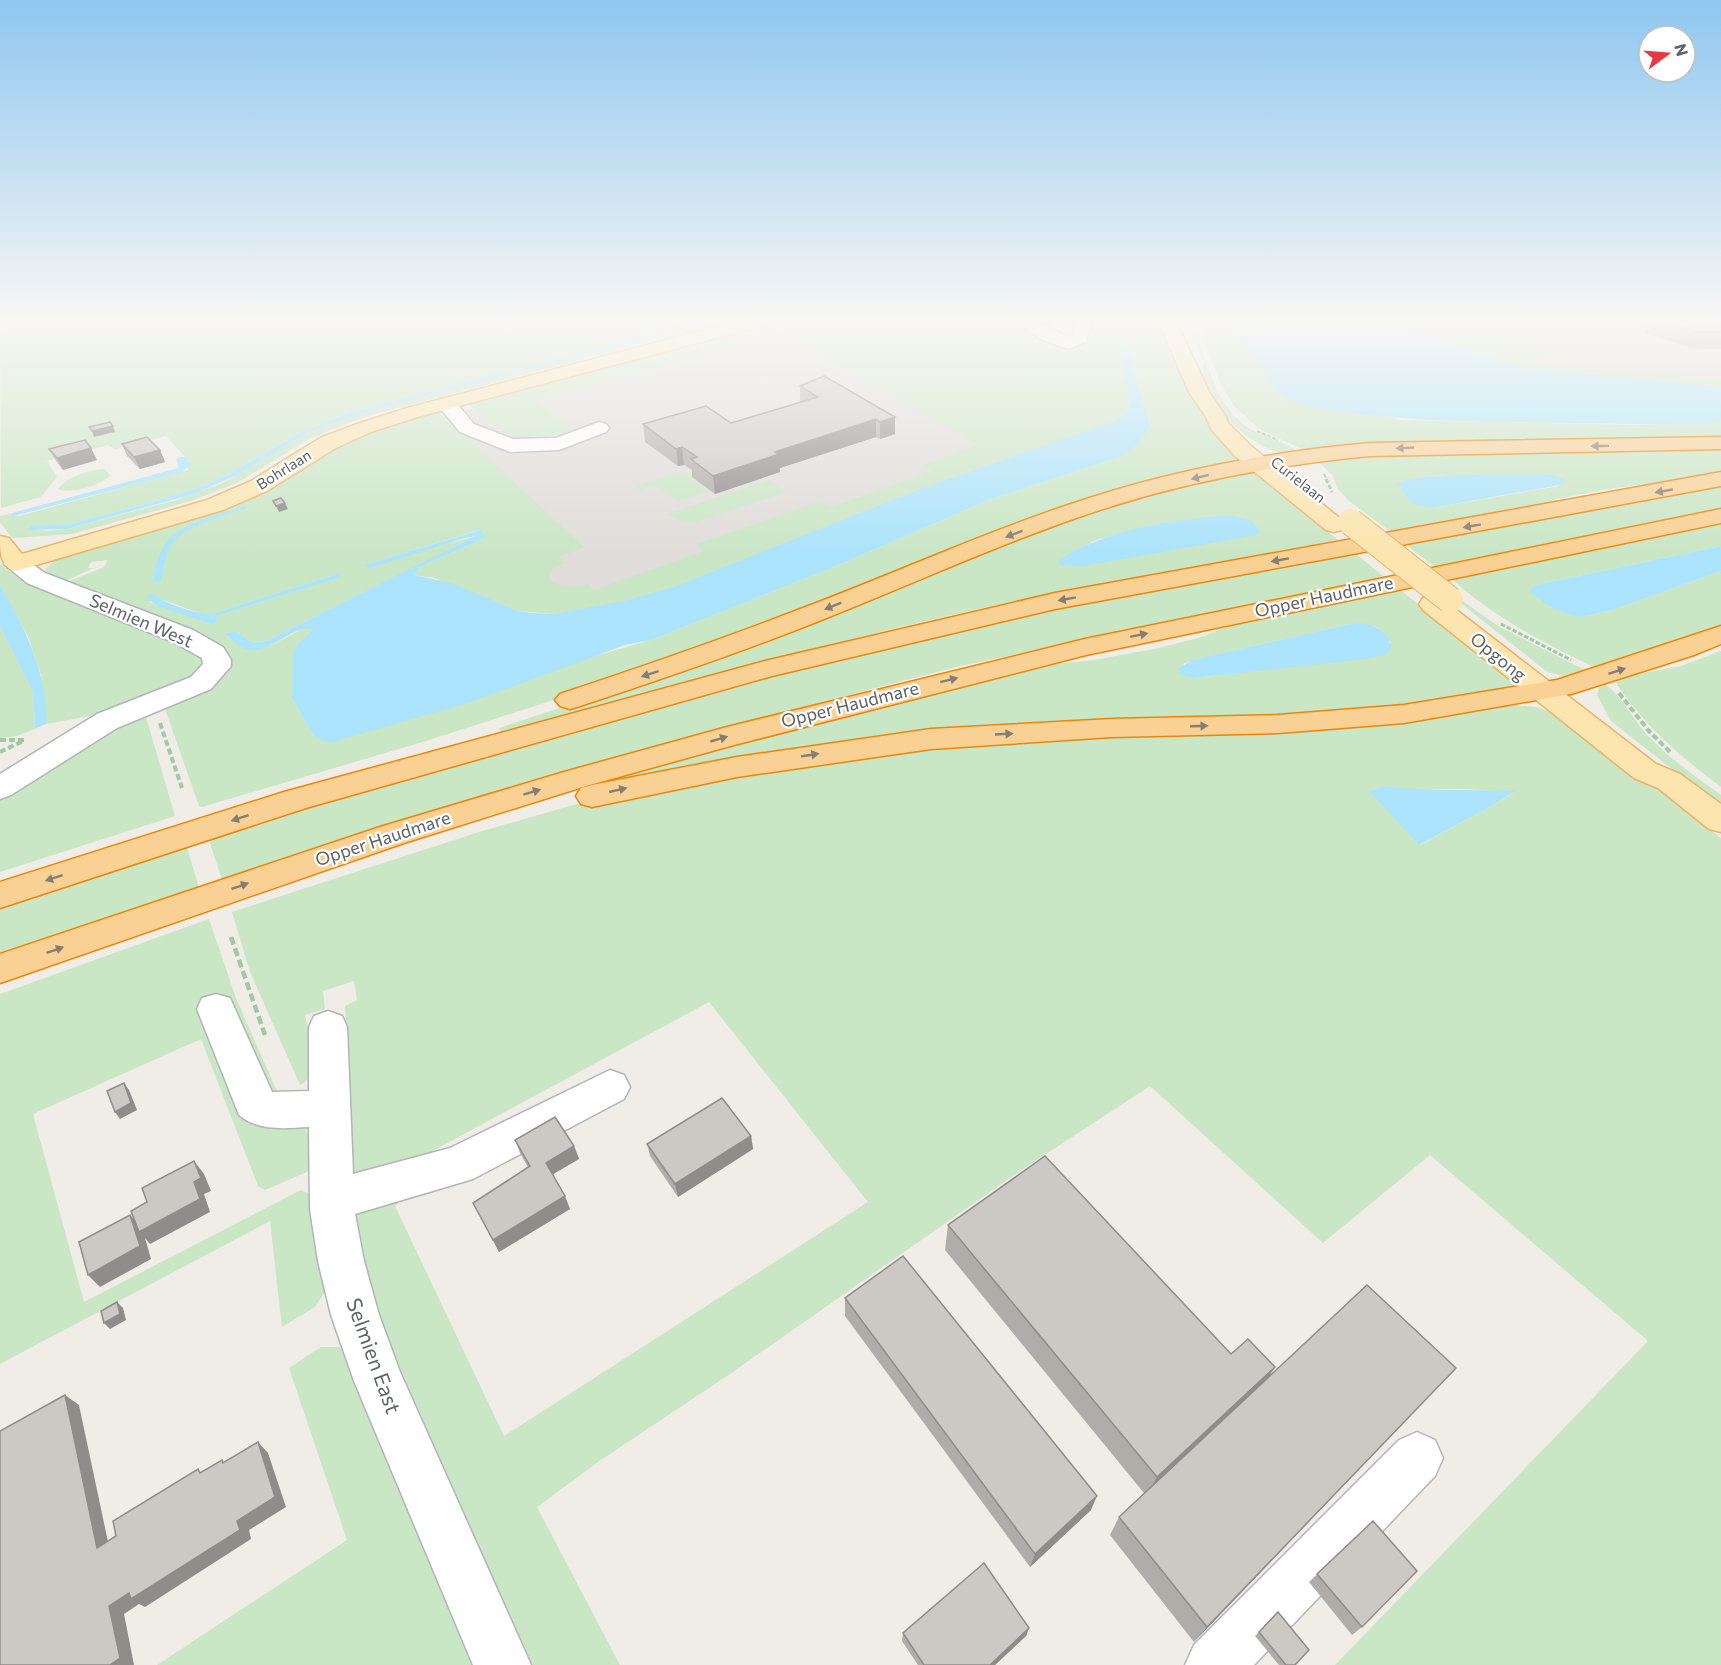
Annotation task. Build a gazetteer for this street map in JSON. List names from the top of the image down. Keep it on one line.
{"streets":{"highway":["Opper Haudmare"],"main road":["Bohrlaan","Curielaan","Opgong"],"street":["Selmien West","Selmien East"]},"crossings":[["Bohrlaan","Selmien West"],["Curielaan","Opgong"]],"north":"right"}
